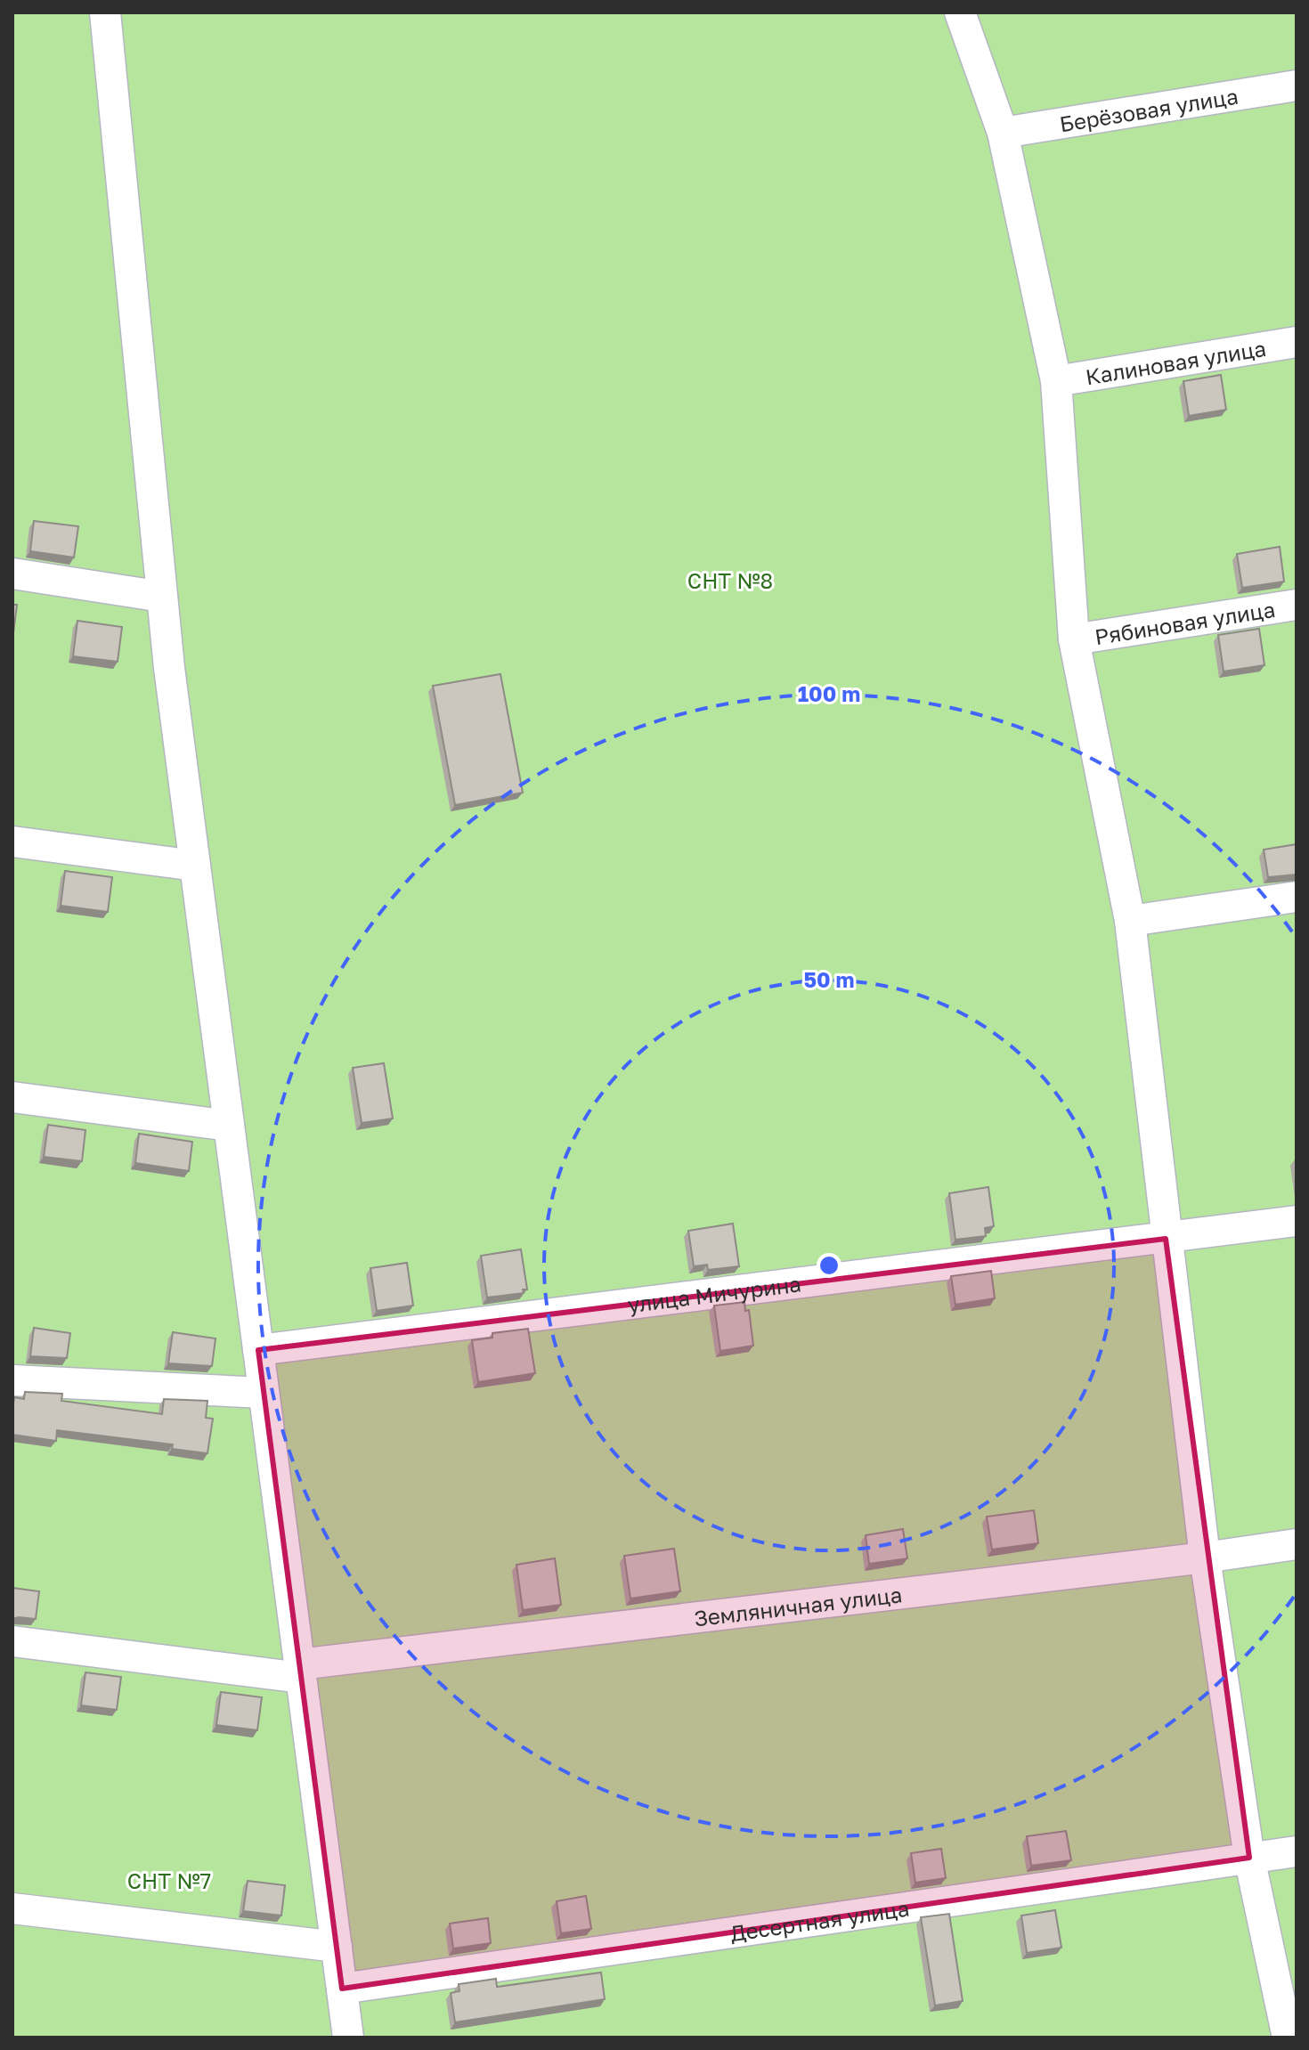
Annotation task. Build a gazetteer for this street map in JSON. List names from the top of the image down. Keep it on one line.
{"streets":{"street":["Берёзовая улица","Калиновая улица","Рябиновая улица","улица Мичурина","Земляничная улица","Десертная улица"]},"parks":["СНТ №8","СНТ №7"],"rings":["100 m","50 m"]}
